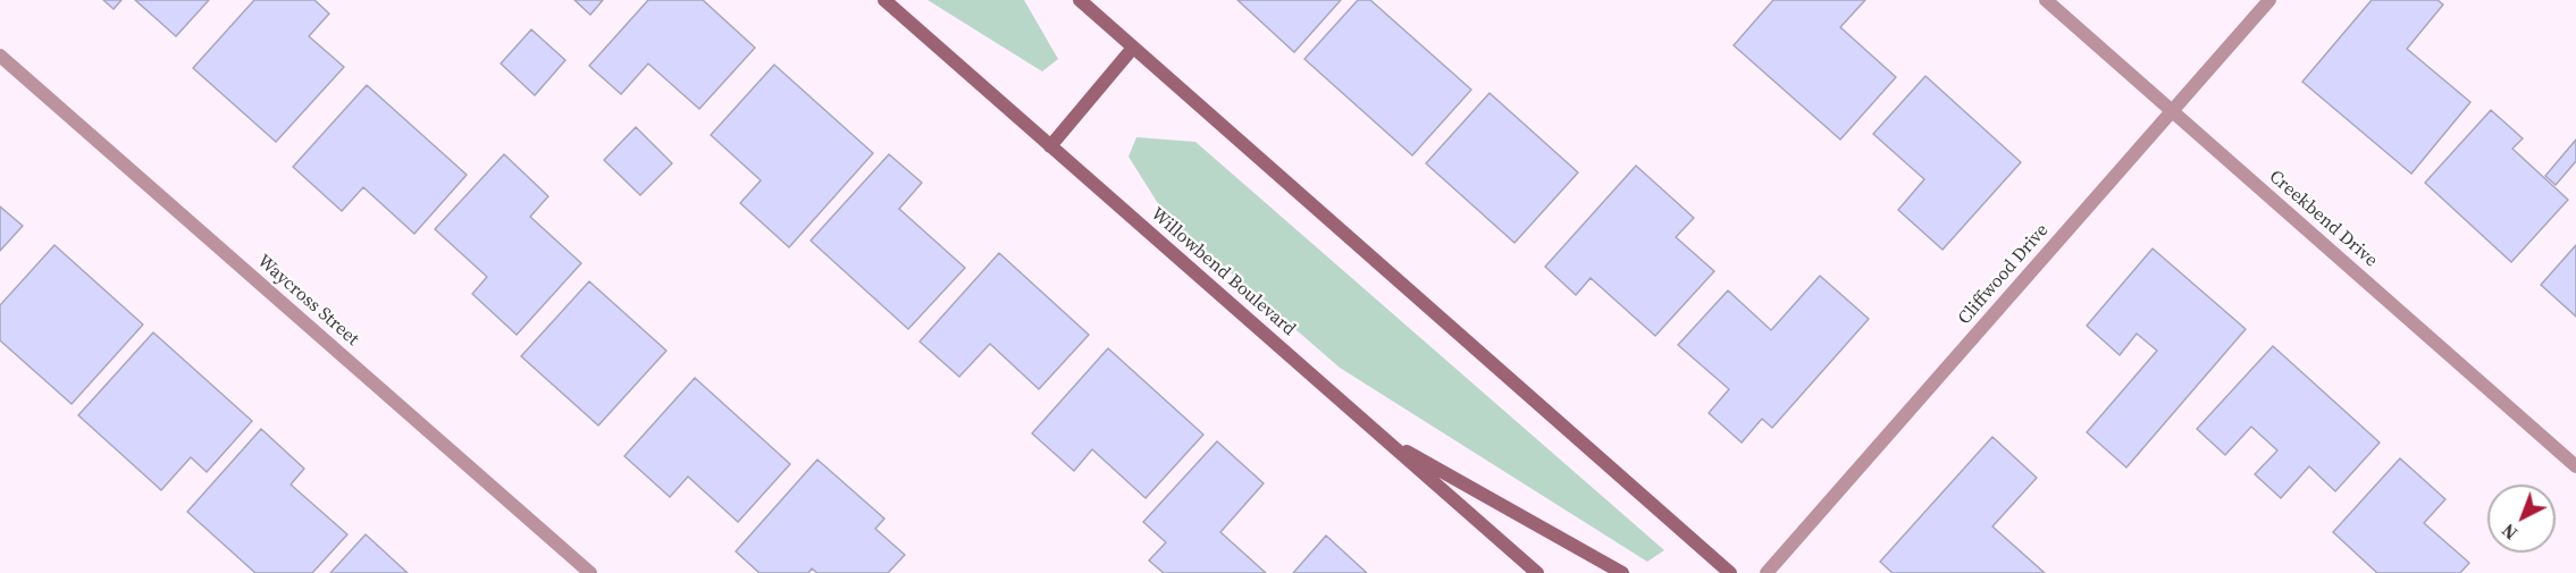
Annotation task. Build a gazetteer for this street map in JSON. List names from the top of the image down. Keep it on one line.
{"streets":{"main road":["Willowbend Boulevard"],"street":["Creekbend Drive","Cliffwood Drive","Waycross Street"]},"crossings":[["Creekbend Drive","Cliffwood Drive"]],"north":"bottom left"}
